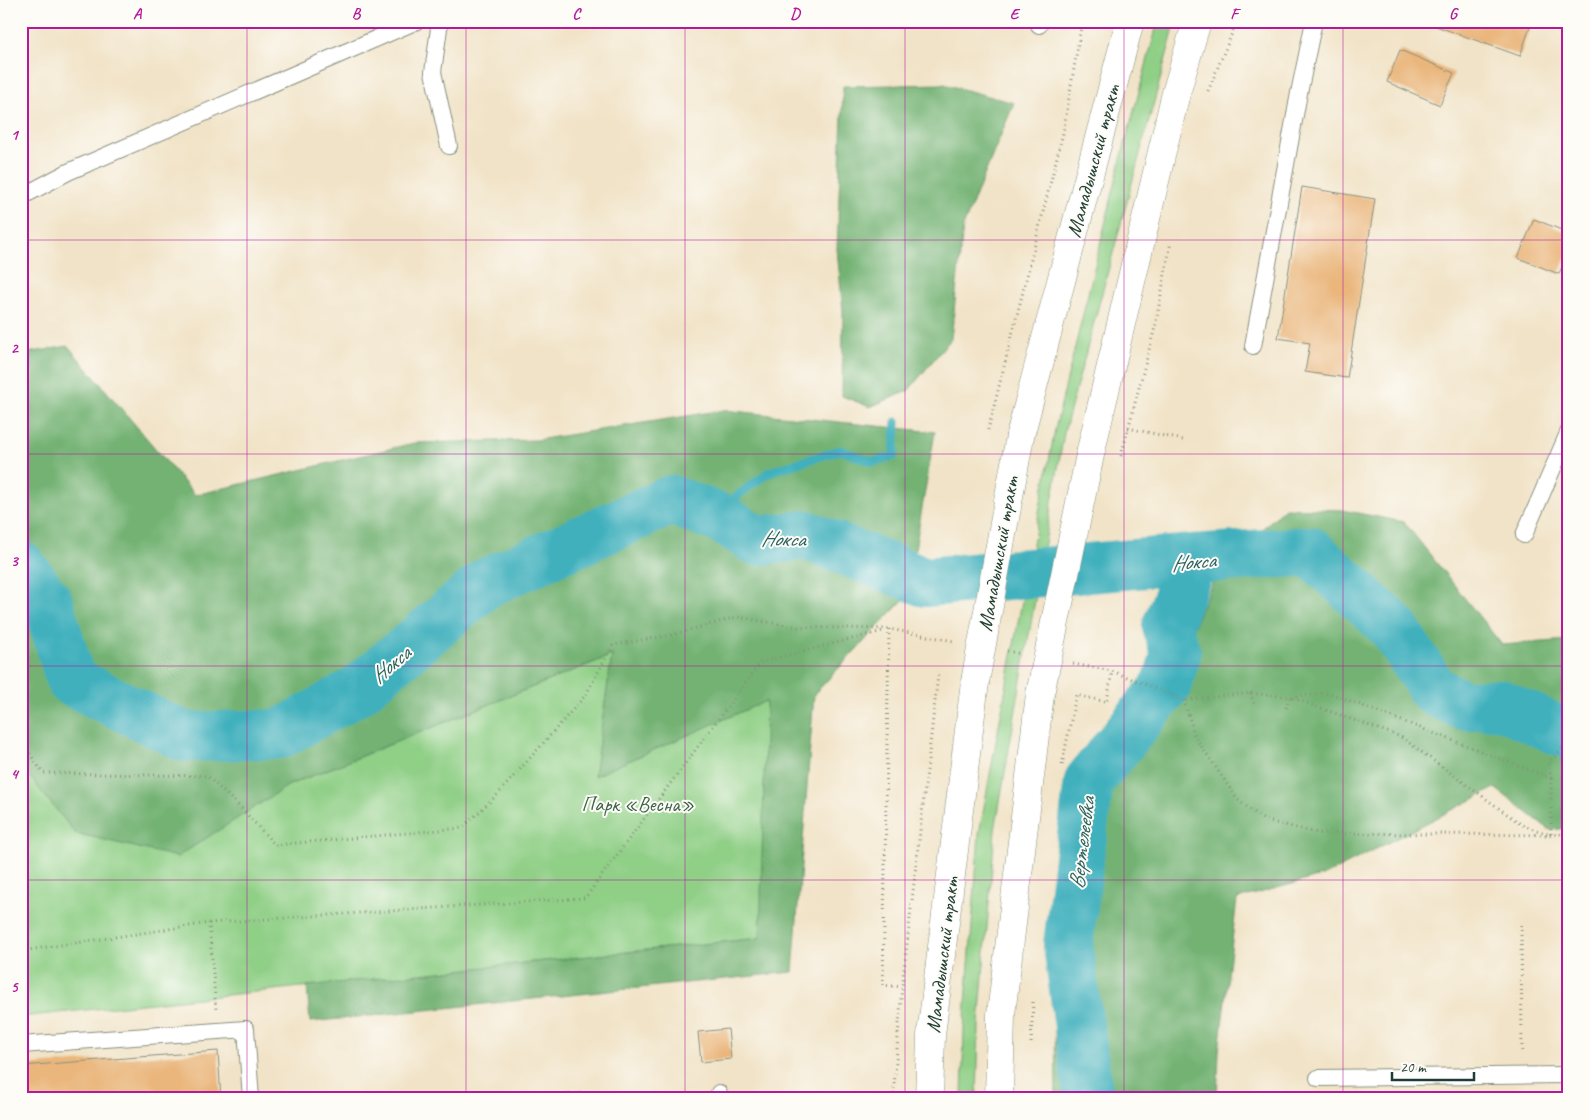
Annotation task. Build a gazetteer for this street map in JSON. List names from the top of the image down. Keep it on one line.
{"streets":{"main road":["Мамадышский тракт"]},"water":["Нокса","Вертелеевка"],"parks":["Парк «Весна»"],"scale_bar":"20 m","grid":{"columns":["A","B","C","D","E","F","G"],"rows":["1","2","3","4","5"]}}
